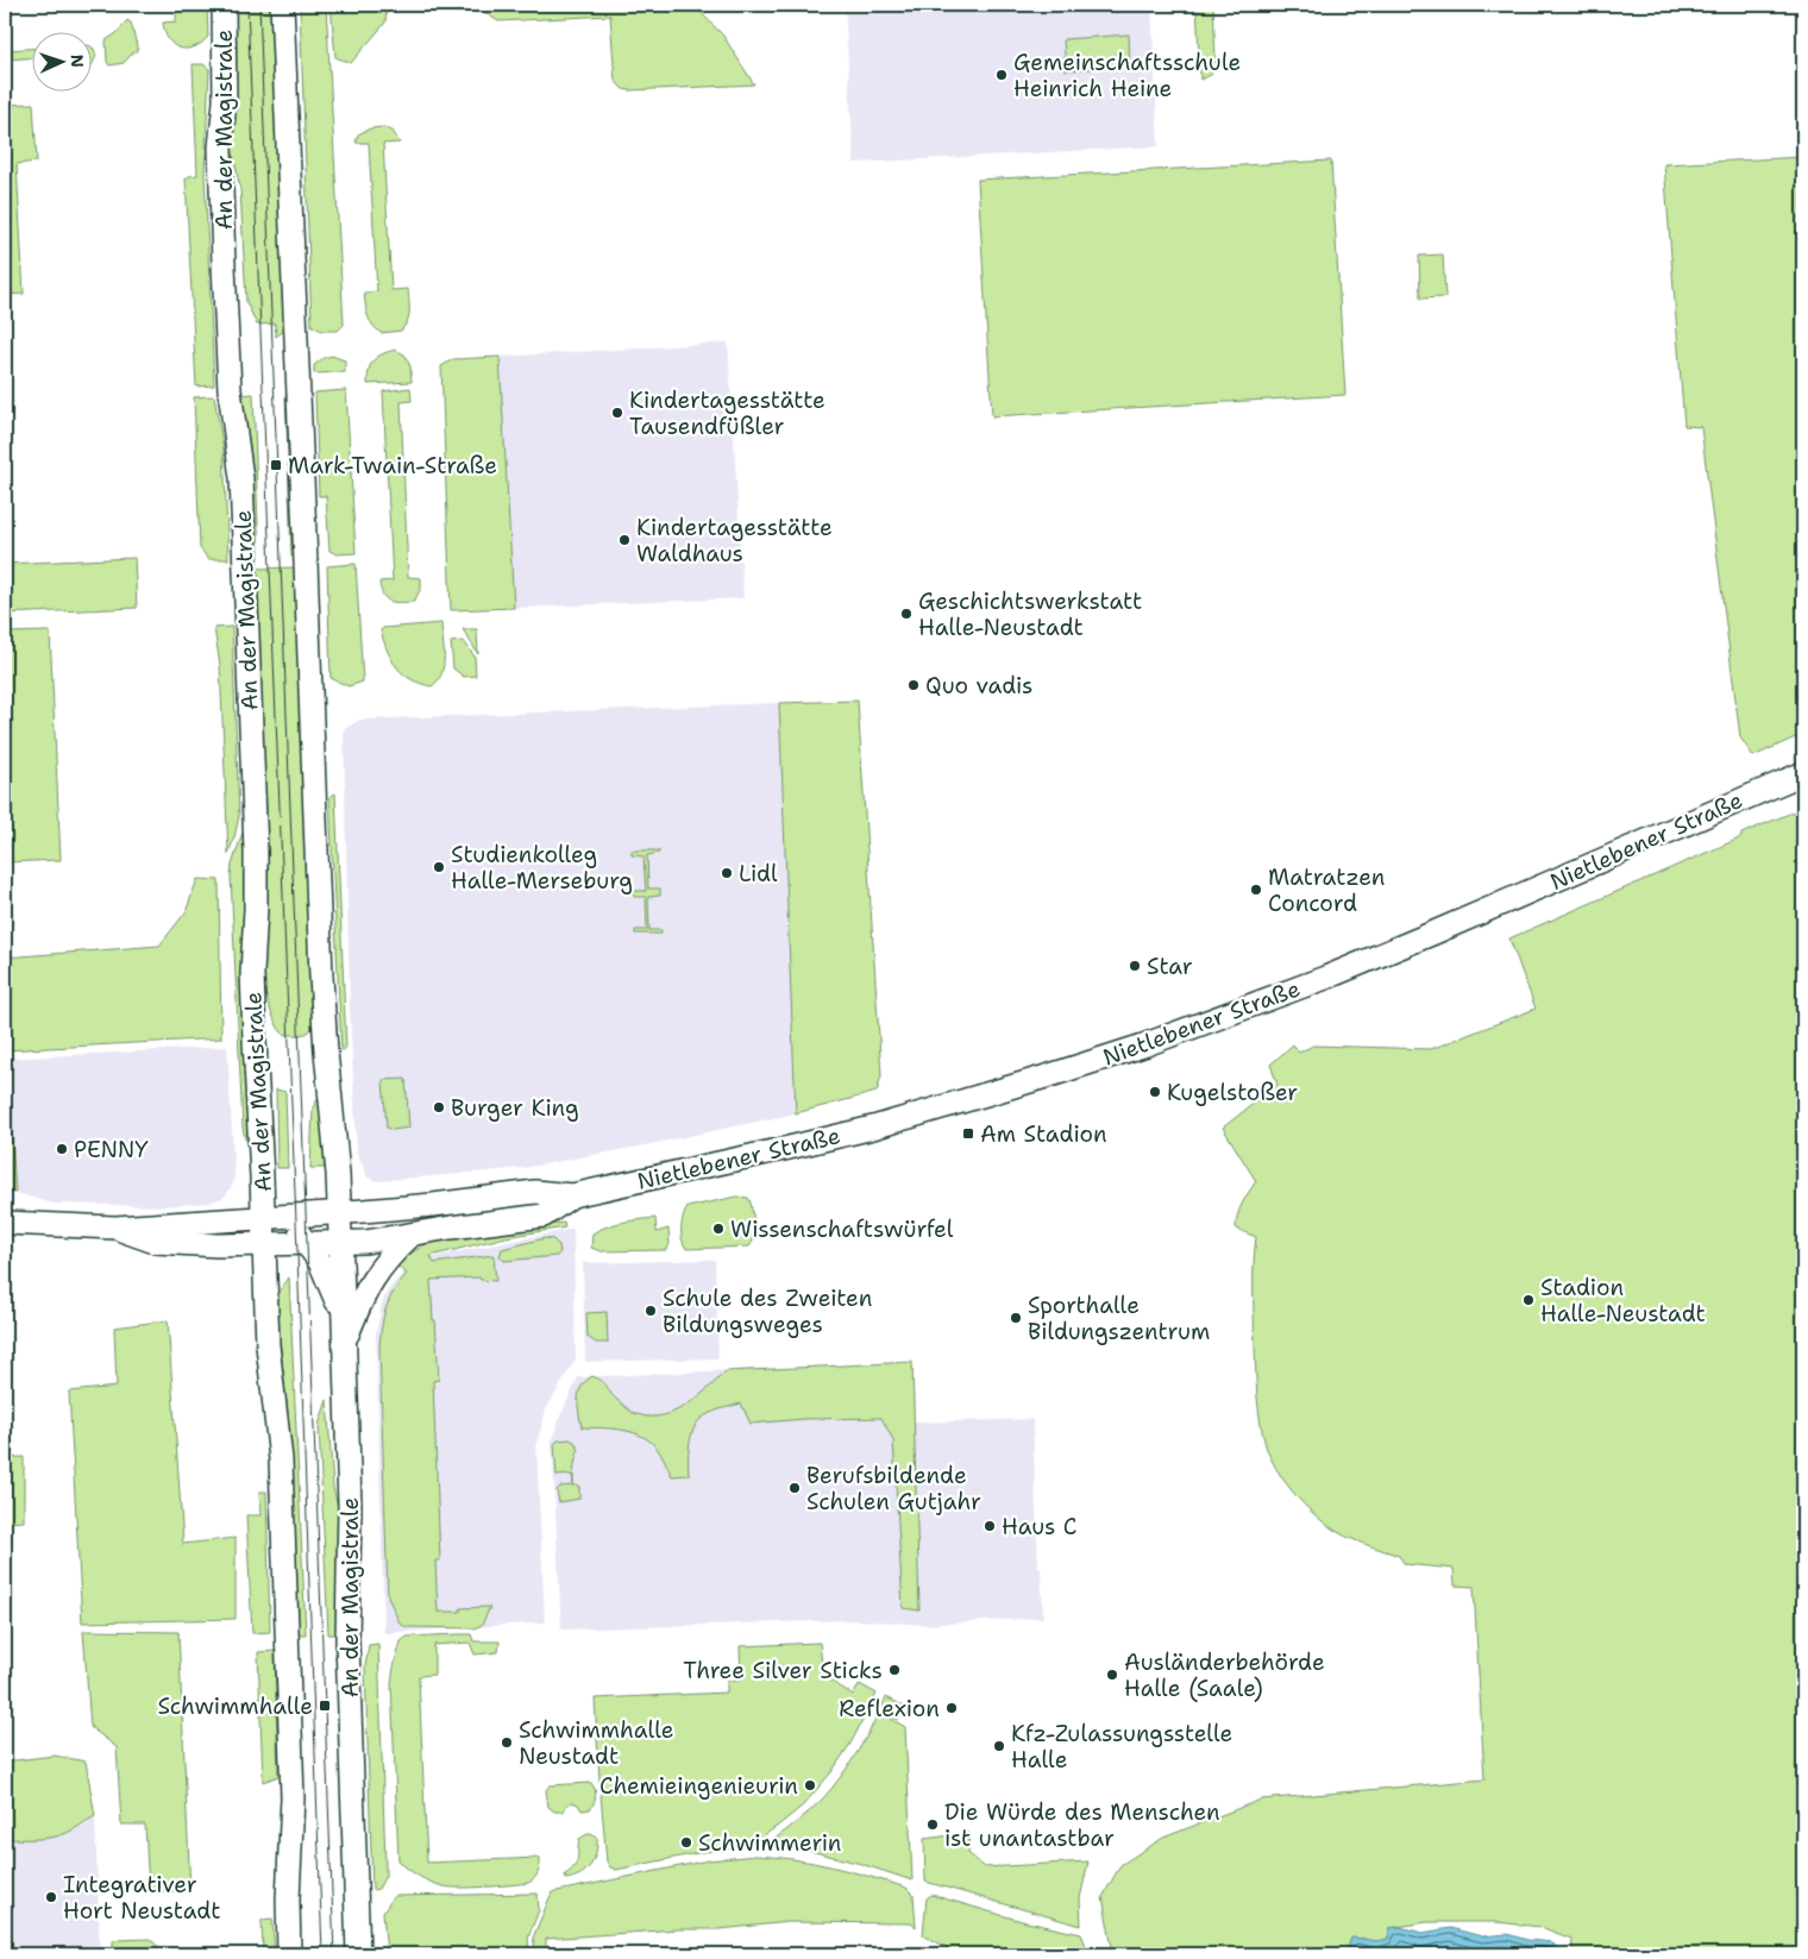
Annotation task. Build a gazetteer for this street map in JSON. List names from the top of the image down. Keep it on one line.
{"streets":{"main road":["An der Magistrale","Nietlebener Straße"]},"crossings":[["An der Magistrale","Nietlebener Straße"]],"places":{"other":["Gemeinschaftsschule Heinrich Heine","Kindertagesstätte Tausendfüßler","Kindertagesstätte Waldhaus","Geschichtswerkstatt Halle-Neustadt","Quo vadis","Studienkolleg Halle-Merseburg","Lidl","Matratzen Concord","Star","Kugelstoßer","Burger King","PENNY","Wissenschaftswürfel","Stadion Halle-Neustadt","Schule des Zweiten Bildungsweges","Sporthalle Bildungszentrum","Berufsbildende Schulen Gutjahr","Haus C","Three Silver Sticks","Ausländerbehörde Halle (Saale)","Reflexion","Schwimmhalle Neustadt","Kfz-Zulassungsstelle Halle","Chemieingenieurin","Die Würde des Menschen ist unantastbar","Schwimmerin","Integrativer Hort Neustadt"],"transit":["Mark-Twain-Straße","Am Stadion","Schwimmhalle"]},"north":"right"}
